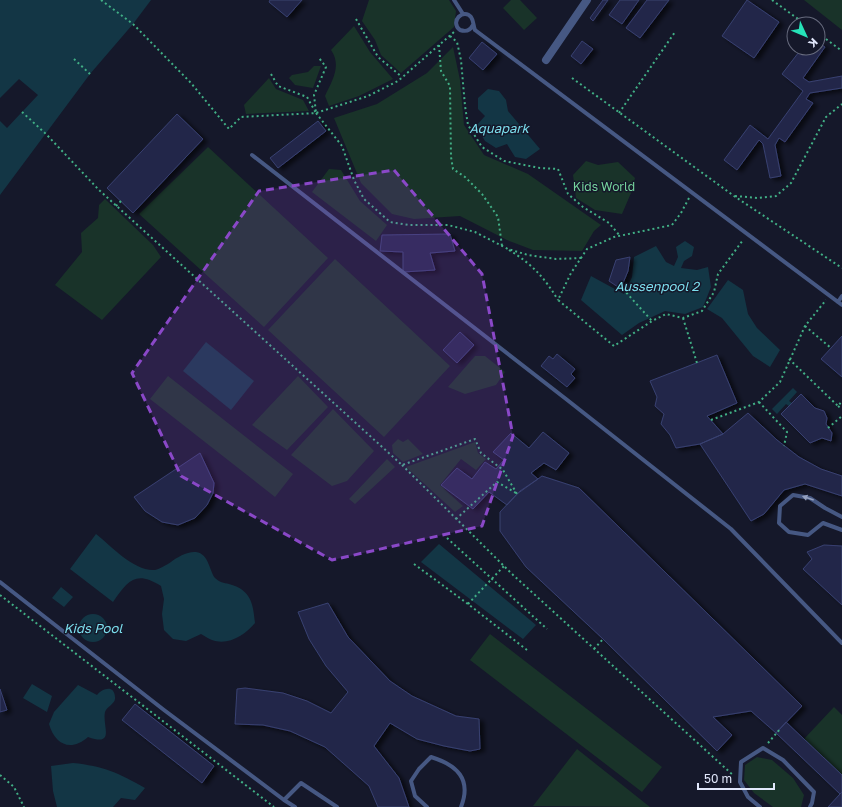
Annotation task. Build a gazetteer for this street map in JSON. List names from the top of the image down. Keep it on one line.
{"water":["Aquapark","Aussenpool 2","Kids Pool"],"parks":["Kids World"],"scale_bar":"50 m","north":"bottom right"}
